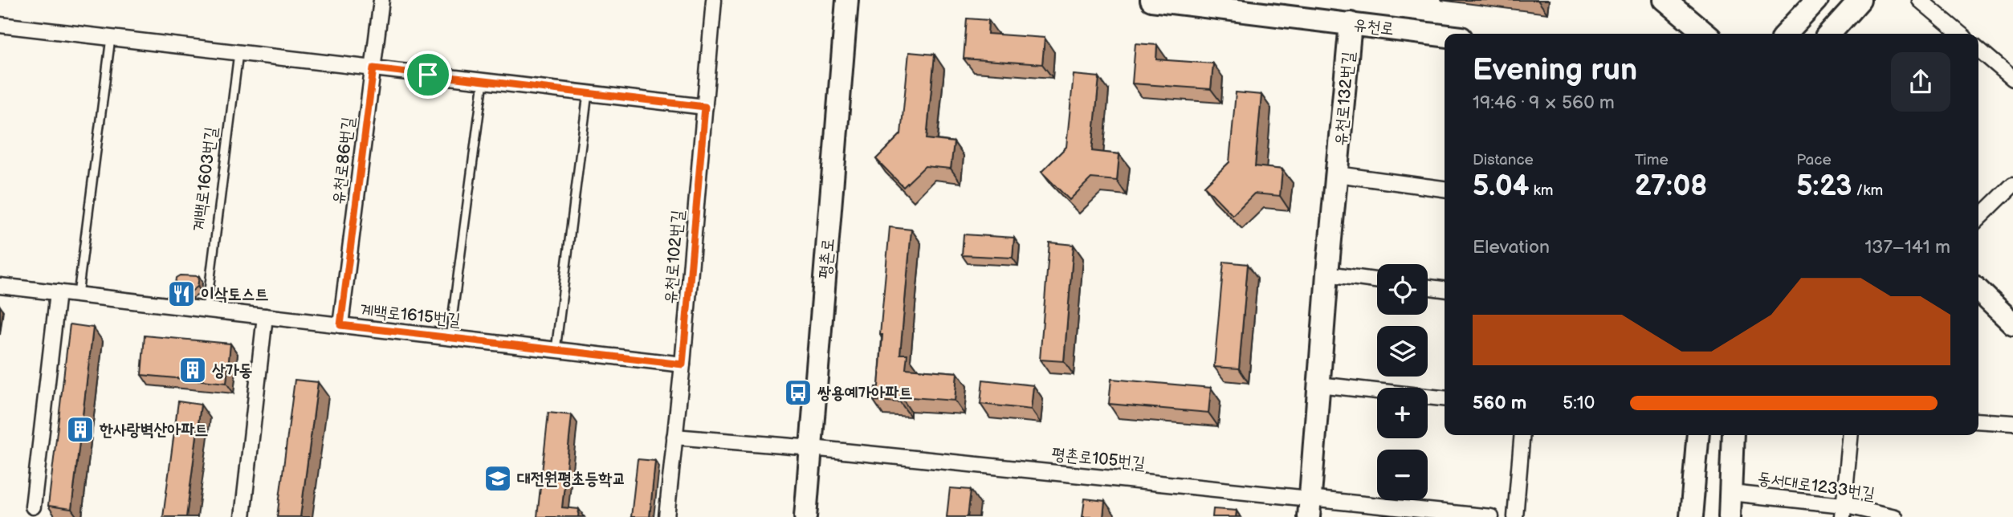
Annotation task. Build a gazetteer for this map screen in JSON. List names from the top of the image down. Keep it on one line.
{"streets":{"main road":["유천로","유천로132번길","평촌로"],"street":["유천로86번길","유천로102번길","계백로1615번길","평촌로105번길","동서대로1233번길"],"lane":["계백로1603번길"]},"crossings":[["유천로","유천로132번길"],["유천로132번길","평촌로105번길"],["유천로86번길","계백로1615번길"],["계백로1603번길","계백로1615번길"],["유천로102번길","계백로1615번길"],["유천로102번길","평촌로105번길"],["평촌로","평촌로105번길"]],"places":{"restaurant":["이삭토스트"],"building":["상가동","한사랑벽산아파트"],"bus stop":["쌍용예가아파트"],"school or university":["대전원평초등학교"]},"page":{"heading":["Evening run","19:46 · 9 × 560 m"],"stats":[["Distance","5.04 km"],["Time","27:08"],["Pace","5:23 /km"]],"chart":["Elevation","137–141 m"],"map_buttons":["+","−"],"list":[{"name":"560 m","note":"5:10"}]}}
